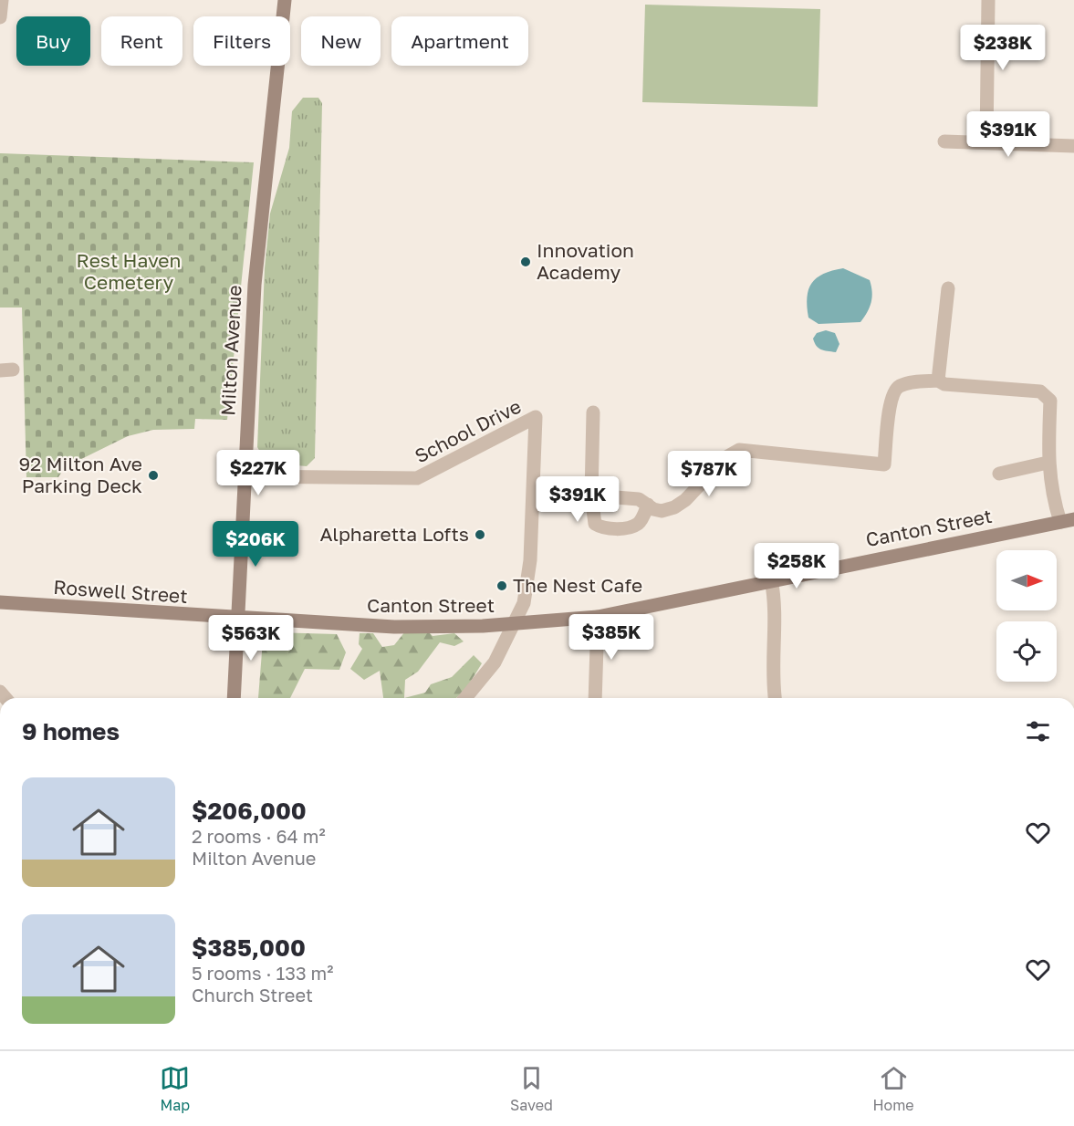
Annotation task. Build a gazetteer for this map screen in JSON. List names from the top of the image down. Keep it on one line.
{"streets":{"street":["Milton Avenue","School Drive","Canton Street","Roswell Street"]},"crossings":[["Milton Avenue","School Drive"],["Milton Avenue","Canton Street"],["Milton Avenue","Roswell Street"],["School Drive","Canton Street"],["Canton Street","Roswell Street"]],"parks":["Rest Haven Cemetery"],"places":["Innovation Academy","92 Milton Ave Parking Deck","Alpharetta Lofts","The Nest Cafe"],"north":"right","page":{"chip":["Buy","Rent","Filters","New","Apartment"],"price":["$238K","$391K","$227K","$787K","$391K","$206K","$258K","$385K","$563K"],"heading":"9 homes","list":[{"name":"$206,000","note":"2 rooms · 64 m² · Milton Avenue"},{"name":"$385,000","note":"5 rooms · 133 m² · Church Street"}],"tabs":["Map","Saved","Home"]}}
